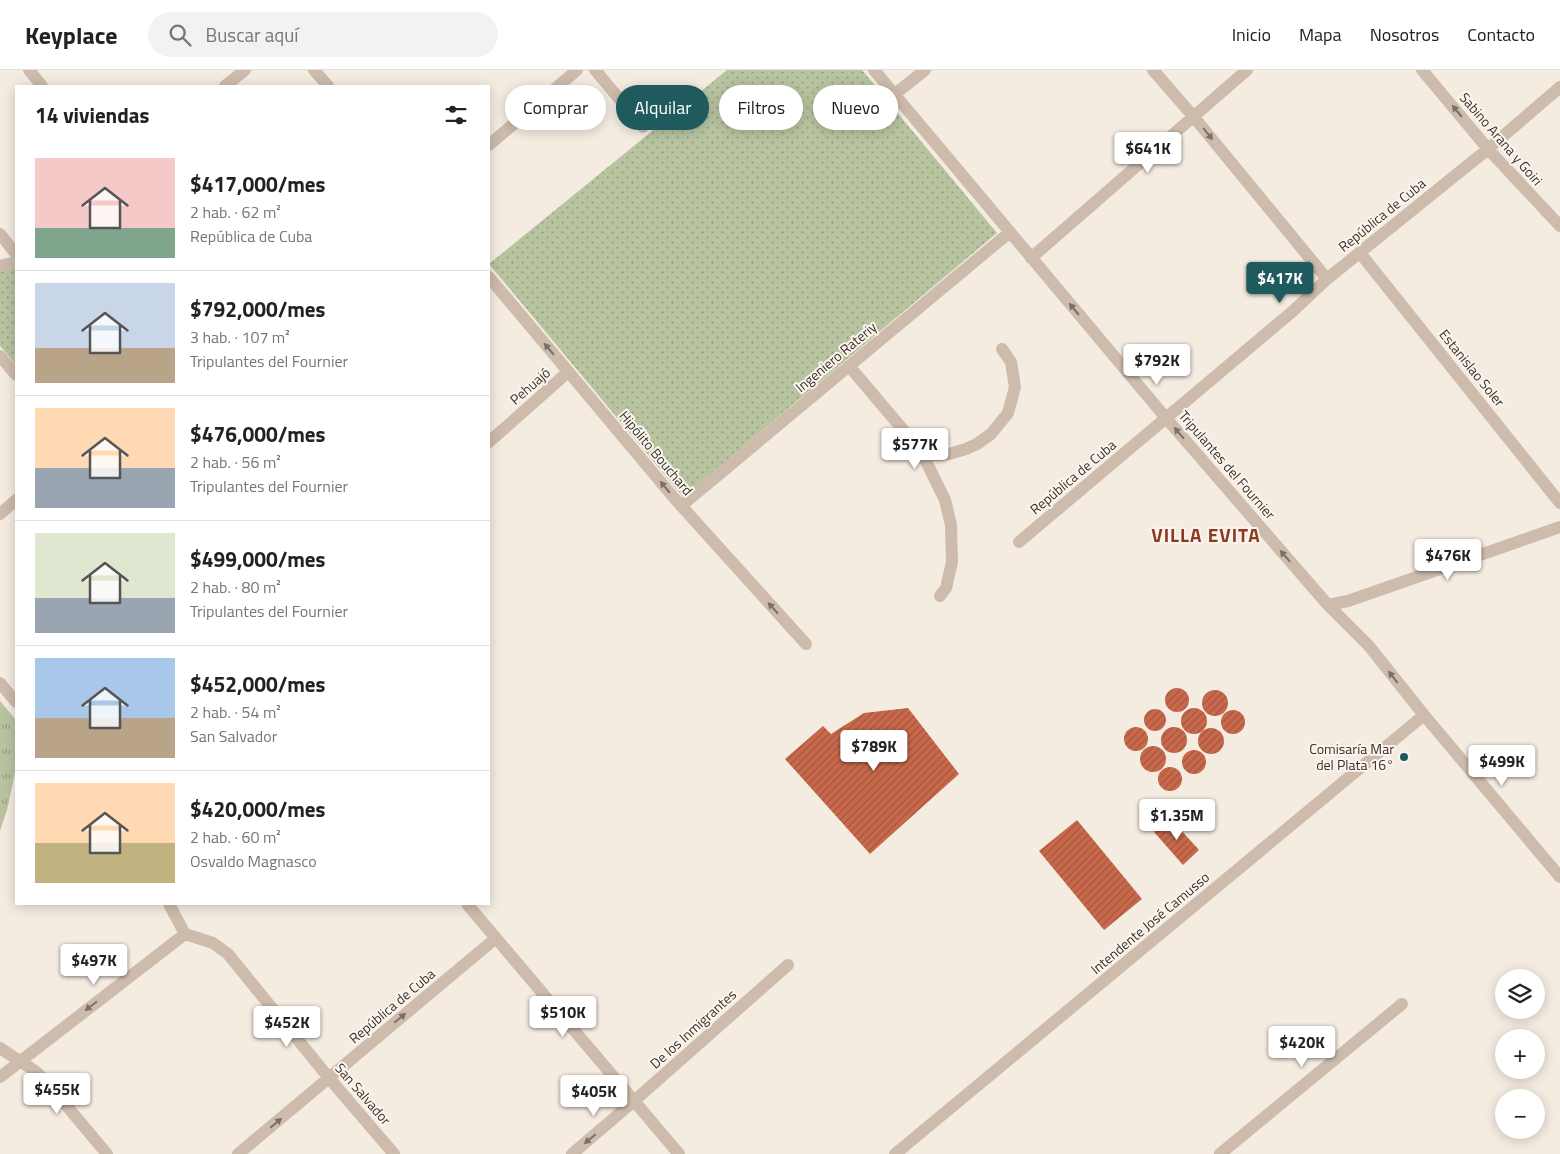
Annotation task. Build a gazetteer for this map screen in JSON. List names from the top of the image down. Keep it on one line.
{"streets":{"street":["Sabino Arana y Goiri","República de Cuba","Ingeniero Rateriy","Estanislao Soler","Pehuajó","Hipólito Bouchard","Tripulantes del Fournier","Intendente José Camusso","De los Inmigrantes","San Salvador"]},"crossings":[["Sabino Arana y Goiri","República de Cuba"],["República de Cuba","Estanislao Soler"],["República de Cuba","Tripulantes del Fournier"],["República de Cuba","San Salvador"],["Ingeniero Rateriy","Hipólito Bouchard"],["Ingeniero Rateriy","Tripulantes del Fournier"],["Pehuajó","Hipólito Bouchard"],["Tripulantes del Fournier","Intendente José Camusso"]],"one_way":["Sabino Arana y Goiri","Hipólito Bouchard","Tripulantes del Fournier"],"districts":["VILLA EVITA"],"places":["Comisaría Mar del Plata 16°"],"page":{"header":"Keyplace","search":"Buscar aquí","nav":["Inicio","Mapa","Nosotros","Contacto"],"chip":["Comprar","Alquilar","Filtros","Nuevo"],"heading":"14 viviendas","price":["$641K","$417K","$792K","$577K","$476K","$789K","$499K","$1.35M","$497K","$510K","$452K","$420K","$455K","$405K"],"list":[{"name":"$417,000/mes","note":"2 hab. · 62 m² · República de Cuba"},{"name":"$792,000/mes","note":"3 hab. · 107 m² · Tripulantes del Fournier"},{"name":"$476,000/mes","note":"2 hab. · 56 m² · Tripulantes del Fournier"},{"name":"$499,000/mes","note":"2 hab. · 80 m² · Tripulantes del Fournier"},{"name":"$452,000/mes","note":"2 hab. · 54 m² · San Salvador"},{"name":"$420,000/mes","note":"2 hab. · 60 m² · Osvaldo Magnasco"}],"map_buttons":["+","−"]}}
